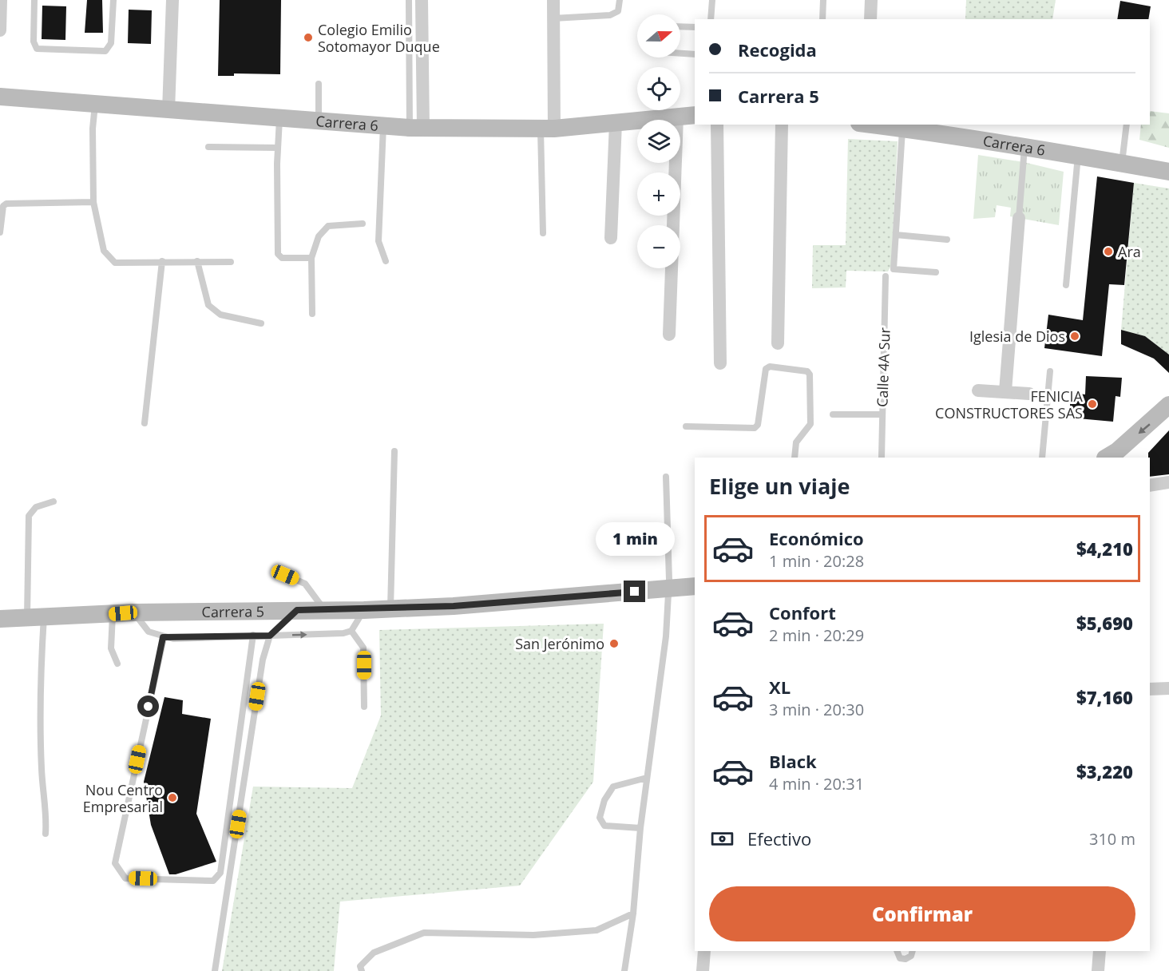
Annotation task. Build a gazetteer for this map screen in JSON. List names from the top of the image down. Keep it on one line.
{"streets":{"main road":["Carrera 6","Carrera 5"],"lane":["Calle 4A Sur"]},"places":["Colegio Emilio Sotomayor Duque","Ara","Iglesia de Dios","FENICIA CONSTRUCTORES SAS","San Jerónimo","Nou Centro Empresarial"],"north":"right","page":{"map_buttons":["+","−"],"banner":["Recogida","Carrera 5"],"heading":"Elige un viaje","list":[{"name":"Económico","note":"1 min · 20:28","value":"$4,210"},{"name":"Confort","note":"2 min · 20:29","value":"$5,690"},{"name":"XL","note":"3 min · 20:30","value":"$7,160"},{"name":"Black","note":"4 min · 20:31","value":"$3,220"}],"bubble":"1 min","pay":["Efectivo","310 m"],"buttons":"Confirmar"}}
